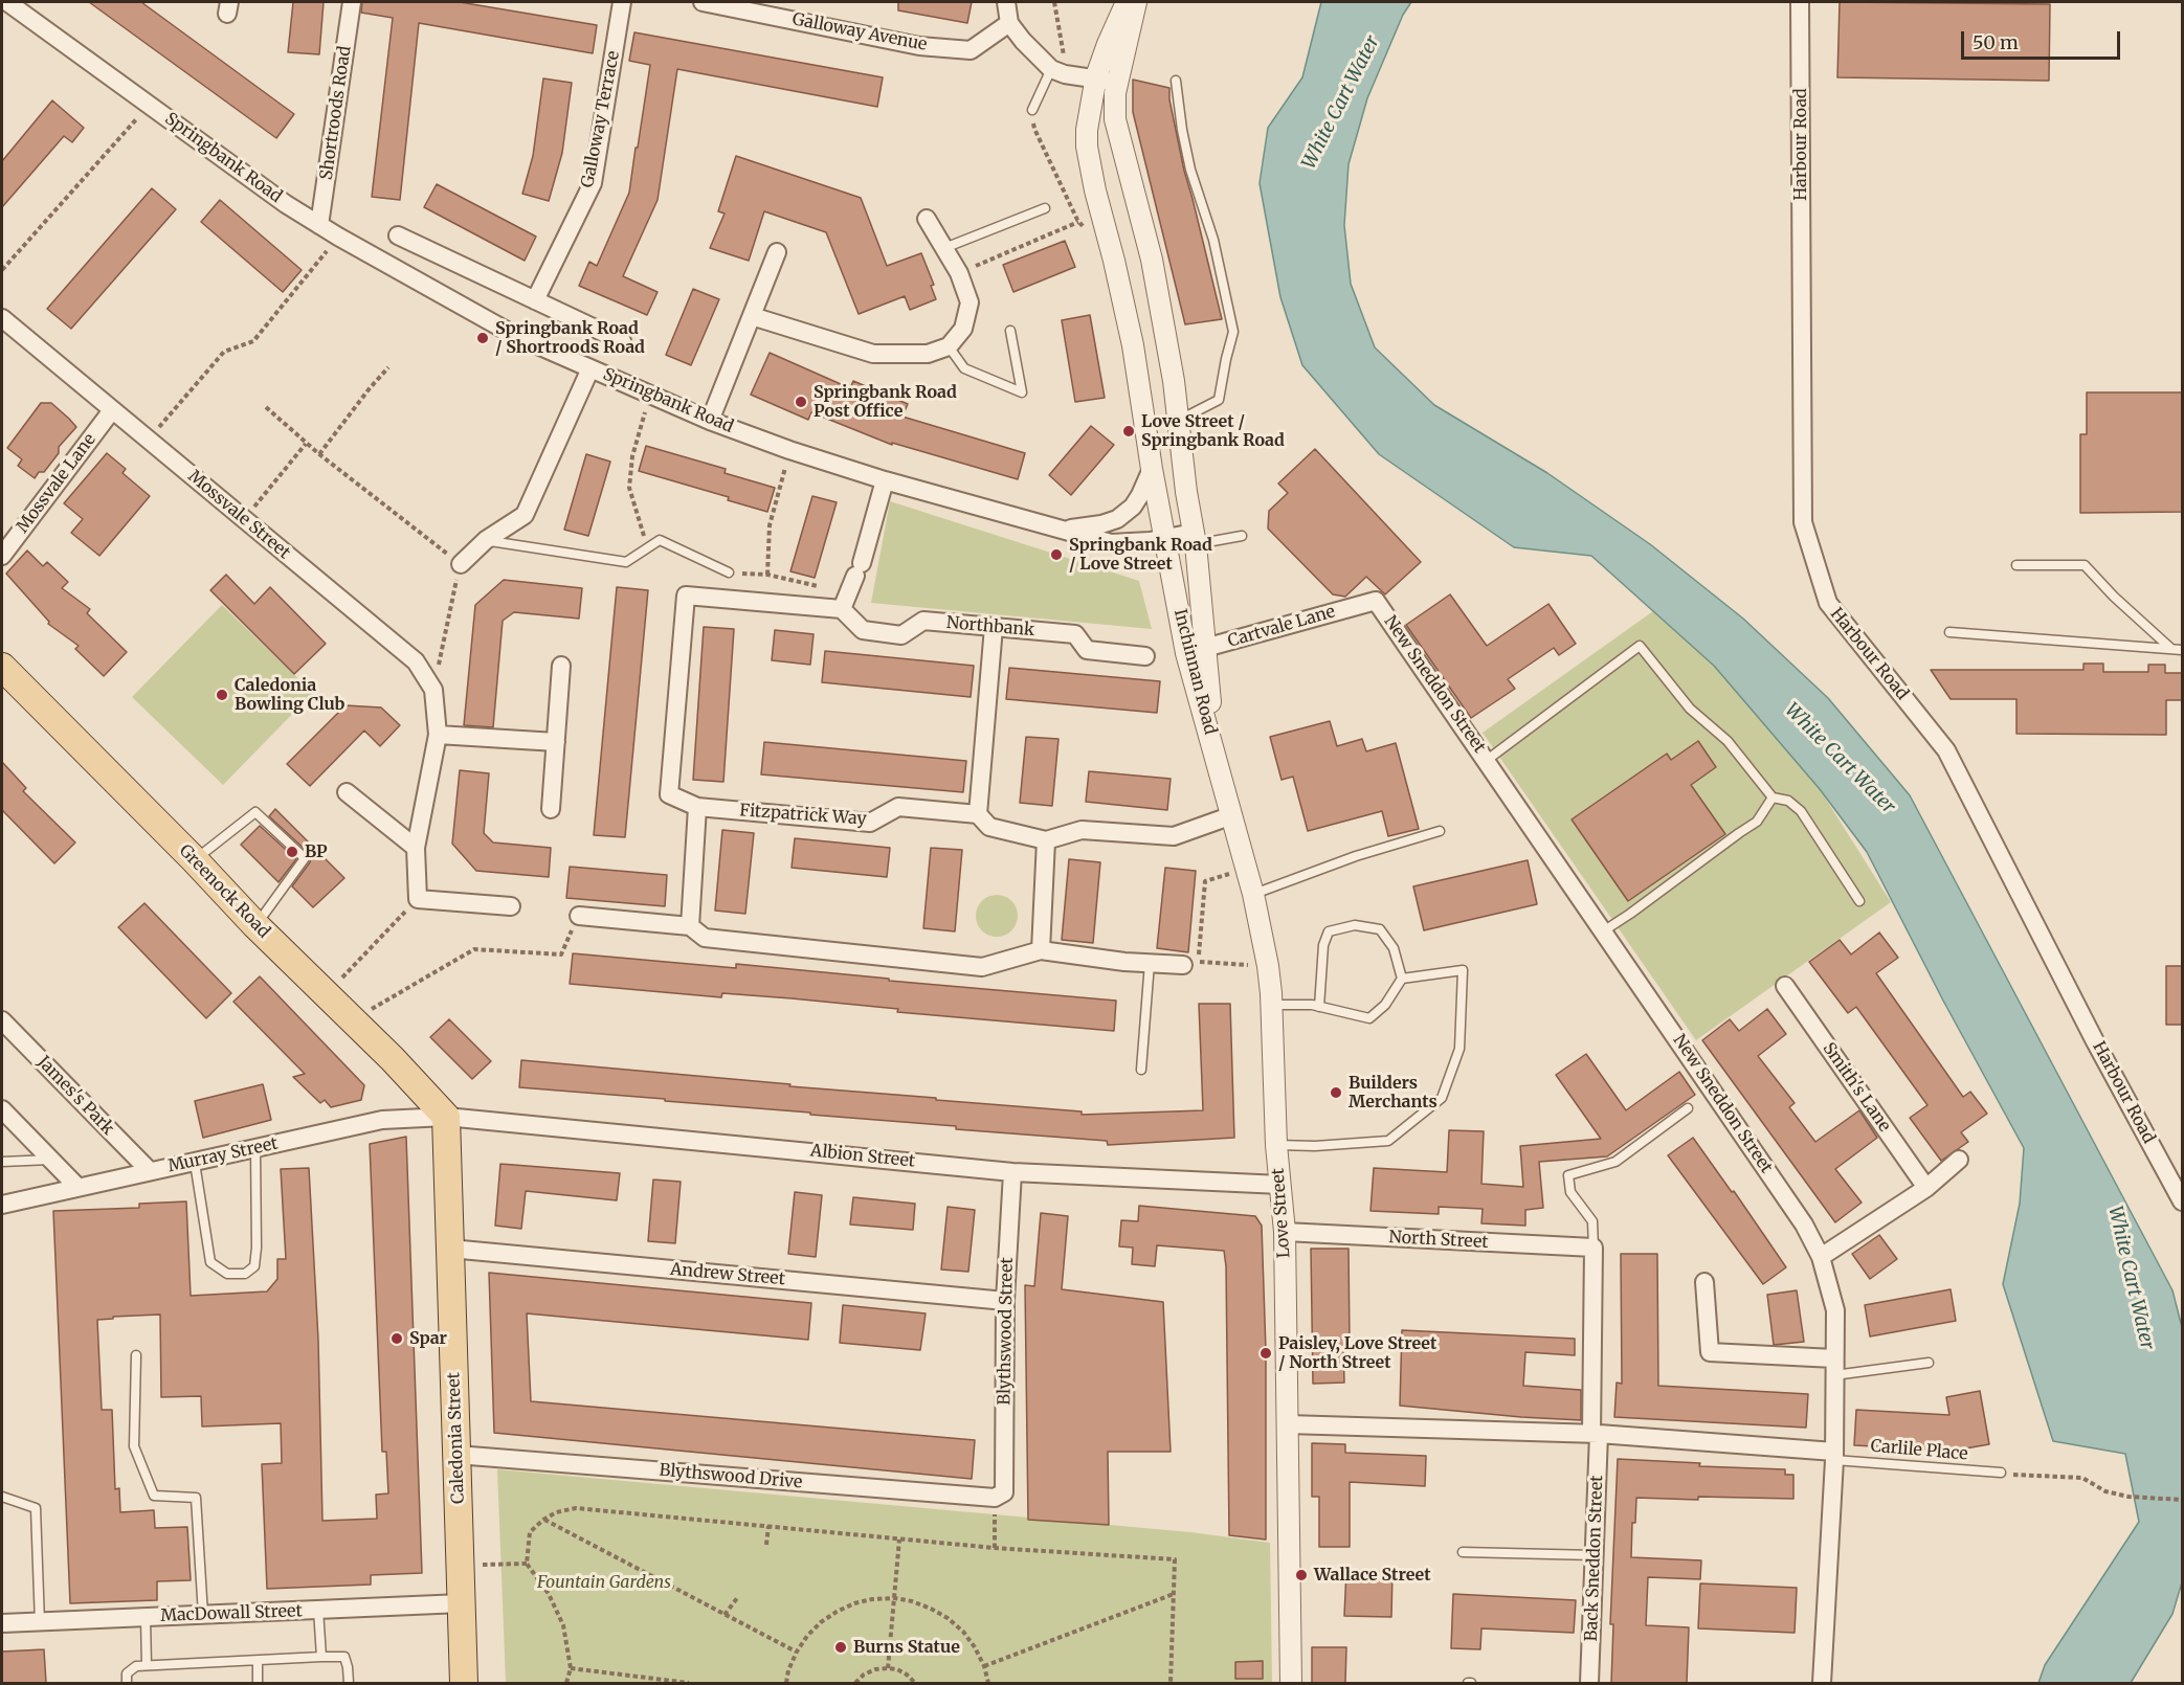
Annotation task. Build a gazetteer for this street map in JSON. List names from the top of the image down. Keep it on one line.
{"streets":{"main road":["Greenock Road","Caledonia Street"],"street":["Galloway Avenue","Shortroods Road","Galloway Terrace","Harbour Road","Springbank Road","Mossvale Lane","Mossvale Street","Northbank","Cartvale Lane","Inchinnan Road","New Sneddon Street","Fitzpatrick Way","Smith's Lane","James's Park","Murray Street","Albion Street","Love Street","North Street","Andrew Street","Blythswood Street","Blythswood Drive","Back Sneddon Street","MacDowall Street"],"lane":["Carlile Place"]},"crossings":[["Shortroods Road","Springbank Road"],["Springbank Road","Inchinnan Road"],["Mossvale Lane","Mossvale Street"],["Northbank","Fitzpatrick Way"],["Cartvale Lane","Inchinnan Road"],["Cartvale Lane","New Sneddon Street"],["Inchinnan Road","Love Street"],["New Sneddon Street","Carlile Place"],["Fitzpatrick Way","Love Street"],["Greenock Road","Murray Street"],["Greenock Road","Albion Street"],["Greenock Road","Caledonia Street"],["James's Park","Murray Street"],["Murray Street","Albion Street"],["Murray Street","Caledonia Street"],["Albion Street","Love Street"],["Albion Street","Blythswood Street"],["Albion Street","Caledonia Street"],["Love Street","North Street"],["North Street","Back Sneddon Street"],["Andrew Street","Blythswood Street"],["Andrew Street","Caledonia Street"],["Blythswood Street","Blythswood Drive"],["Caledonia Street","Blythswood Drive"],["Caledonia Street","MacDowall Street"]],"water":["White Cart Water"],"parks":["Fountain Gardens"],"places":["Springbank Road / Shortroods Road","Springbank Road Post Office","Love Street / Springbank Road","Springbank Road / Love Street","Caledonia Bowling Club","BP","Builders Merchants","Spar","Paisley, Love Street / North Street","Wallace Street","Burns Statue"],"scale_bar":"50 m"}
